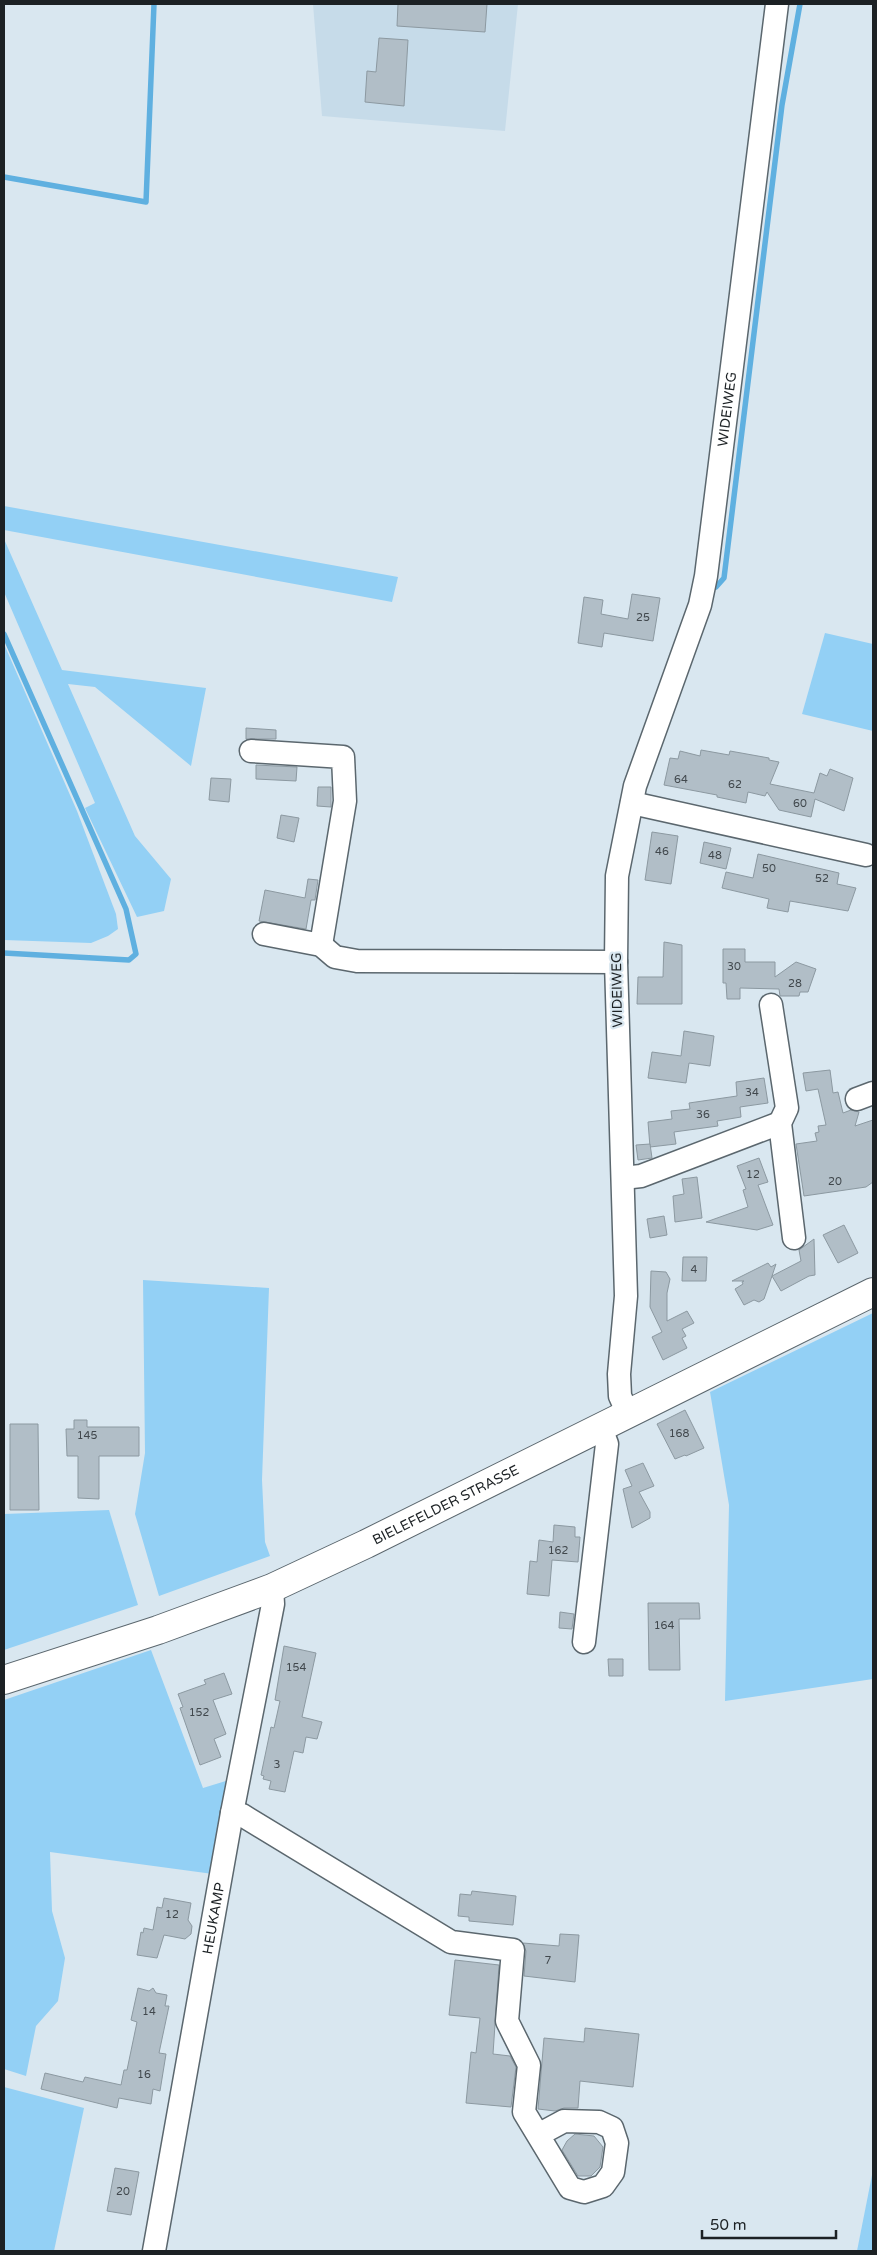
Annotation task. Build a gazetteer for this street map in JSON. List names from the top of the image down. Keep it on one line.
{"streets":{"main road":["BIELEFELDER STRASSE"],"street":["WIDEIWEG","HEUKAMP"]},"crossings":[["WIDEIWEG","BIELEFELDER STRASSE"],["BIELEFELDER STRASSE","HEUKAMP"]],"house_numbers":["25","64","62","60","46","48","50","52","30","28","34","36","12","20","4","168","145","162","164","154","152","3","12","7","14","16","20"],"scale_bar":"50 m"}
